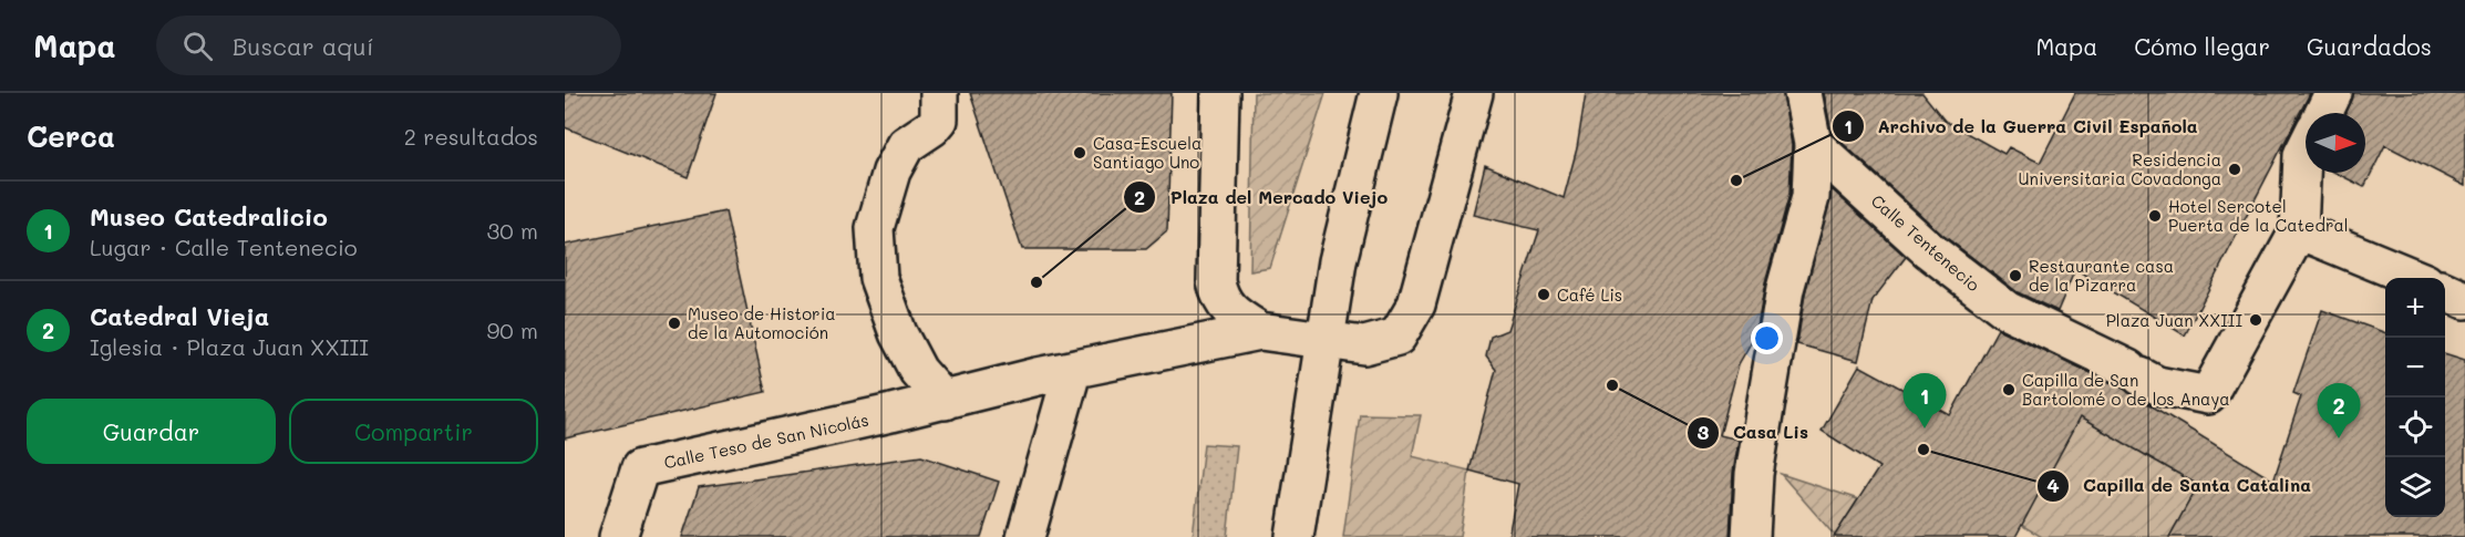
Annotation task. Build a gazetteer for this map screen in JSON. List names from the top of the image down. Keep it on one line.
{"streets":{"street":["Calle Tentenecio","Calle Teso de San Nicolás"]},"places":["Casa-Escuela Santiago Uno","Residencia Universitaria Covadonga","Archivo de la Guerra Civil Española","Hotel Sercotel Puerta de la Catedral","Restaurante casa de la Pizarra","Plaza del Mercado Viejo","Café Lis","Plaza Juan XXIII","Museo de Historia de la Automoción","Casa Lis","Capilla de San Bartolomé o de los Anaya","Capilla de Santa Catalina"],"north":"right","page":{"header":"Mapa","search":"Buscar aquí","nav":["Mapa","Cómo llegar","Guardados"],"heading":["Cerca","2 resultados"],"list":[{"mark":"1","name":"Museo Catedralicio","note":"Lugar · Calle Tentenecio","value":"30 m"},{"mark":"2","name":"Catedral Vieja","note":"Iglesia · Plaza Juan XXIII","value":"90 m"}],"map_buttons":["+","−"],"pins":["1","2"],"buttons":["Guardar","Compartir"]}}
